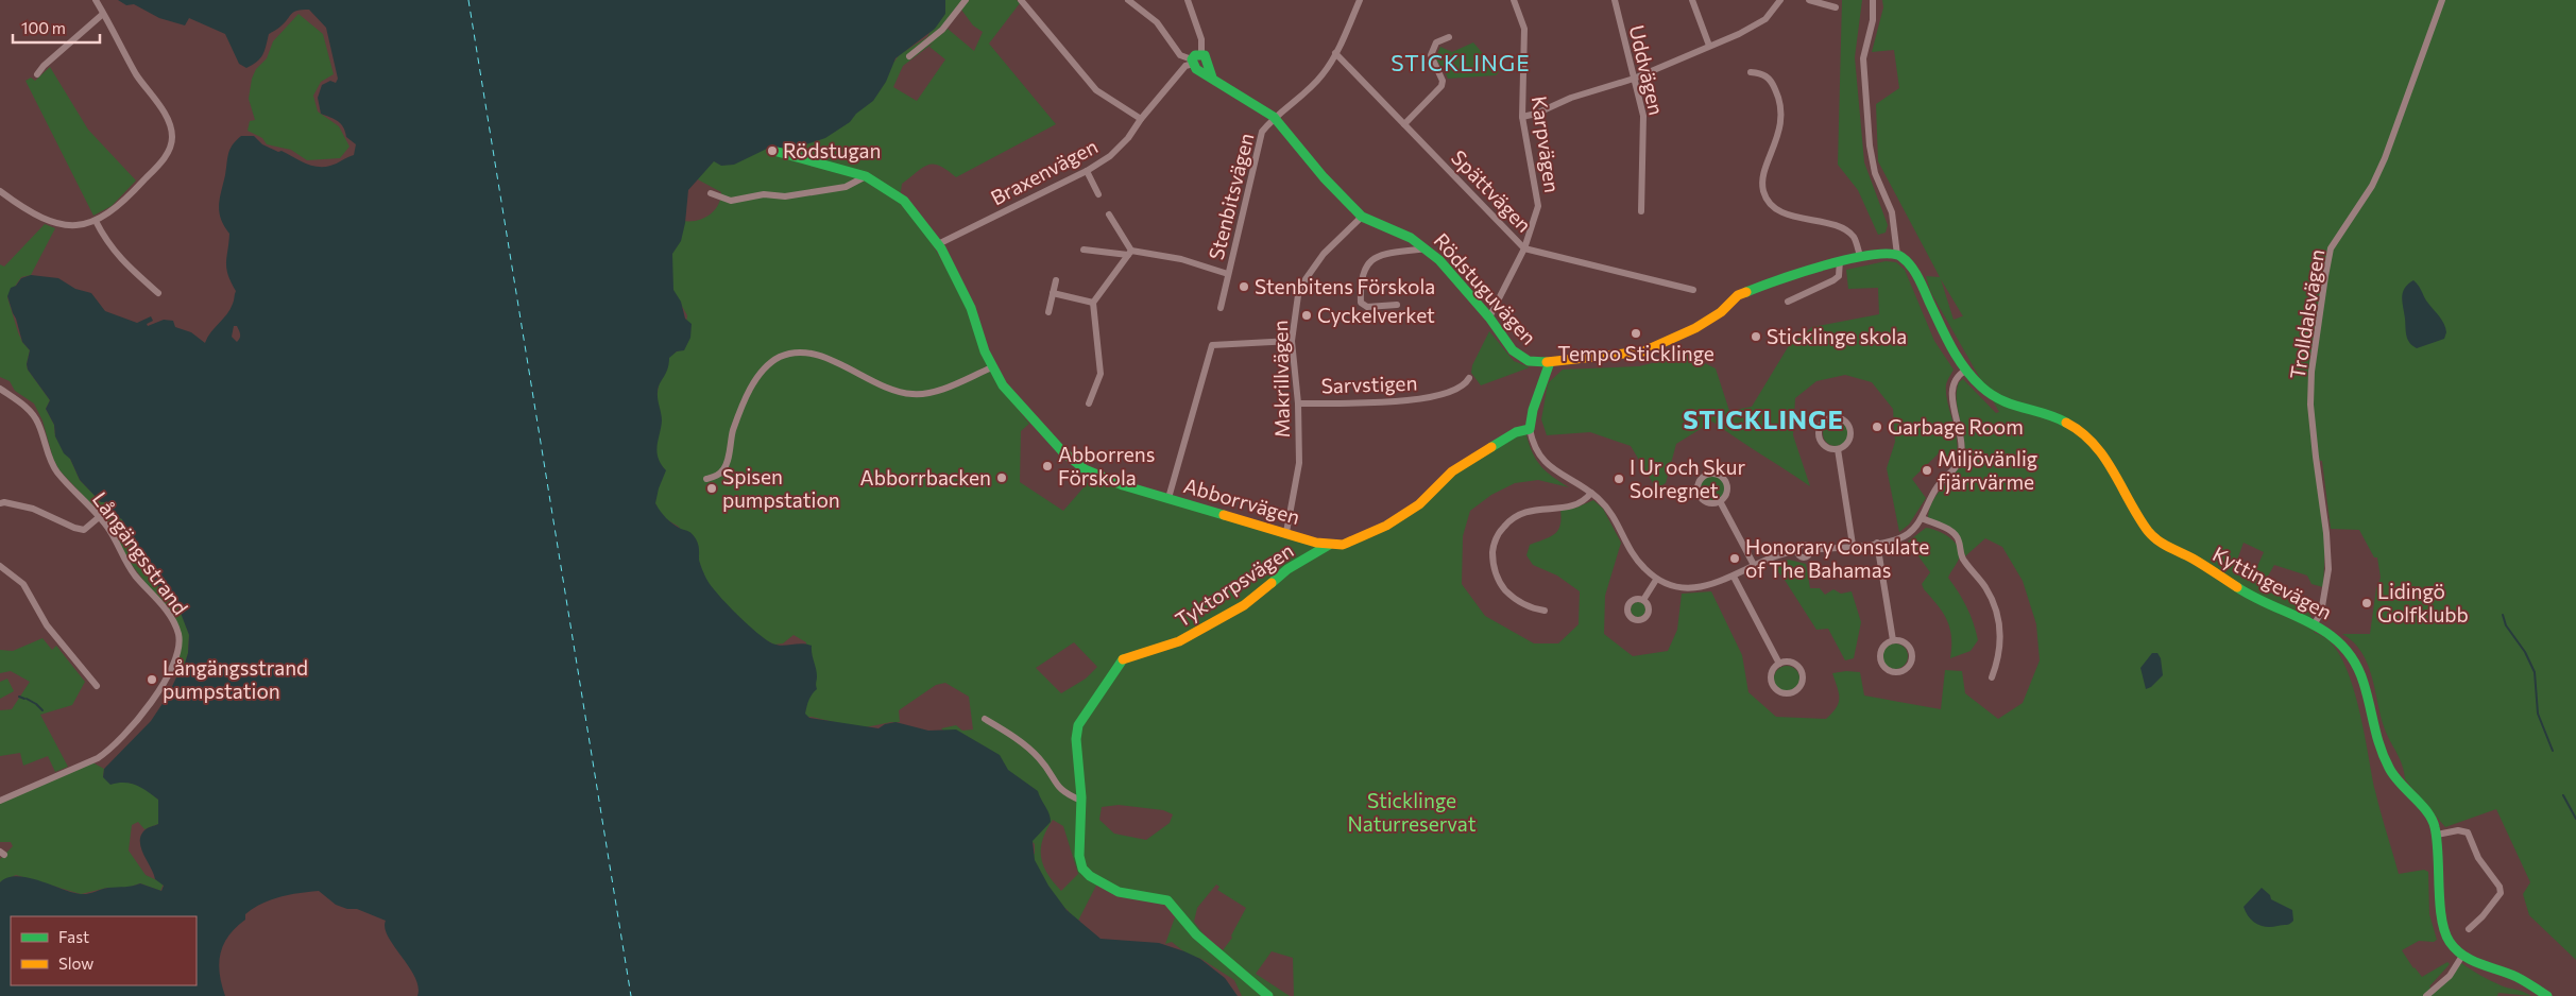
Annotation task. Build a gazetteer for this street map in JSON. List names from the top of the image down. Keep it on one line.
{"streets":{"street":["Uddvägen","Karpvägen","Braxenvägen","Spättvägen","Stenbitsvägen","Rödstuguvägen","Trolldalsvägen","Makrillvägen","Sarvstigen","Abborrvägen","Långängsstrand","Kyttingevägen","Tyktorpsvägen"]},"crossings":[["Karpvägen","Spättvägen"],["Karpvägen","Rödstuguvägen"],["Braxenvägen","Rödstuguvägen"],["Braxenvägen","Abborrvägen"],["Spättvägen","Stenbitsvägen"],["Stenbitsvägen","Rödstuguvägen"],["Rödstuguvägen","Makrillvägen"],["Rödstuguvägen","Kyttingevägen"],["Trolldalsvägen","Kyttingevägen"],["Makrillvägen","Sarvstigen"],["Makrillvägen","Abborrvägen"],["Abborrvägen","Tyktorpsvägen"]],"districts":["STICKLINGE","STICKLINGE"],"parks":["Sticklinge Naturreservat"],"places":["Rödstugan","Stenbitens Förskola","Cyckelverket","Tempo Sticklinge","Sticklinge skola","Garbage Room","Abborrens Förskola","Miljövänlig fjärrvärme","Abborrbacken","I Ur och Skur Solregnet","Spisen pumpstation","Honorary Consulate of The Bahamas","Lidingö Golfklubb","Långängsstrand pumpstation"],"legend":["Fast","Slow"],"scale_bar":"100 m"}
